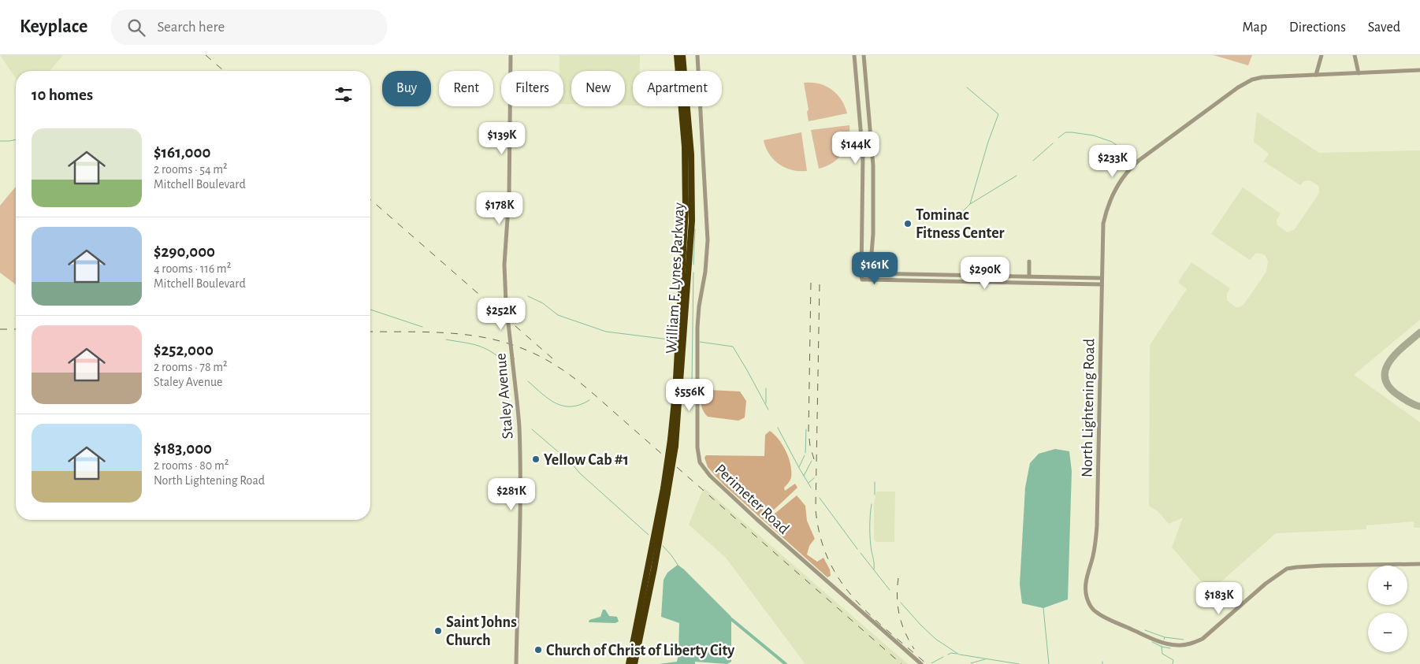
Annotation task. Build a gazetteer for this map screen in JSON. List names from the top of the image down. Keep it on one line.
{"streets":{"highway":["William F. Lynes Parkway"],"street":["Staley Avenue","North Lightening Road","Perimeter Road"]},"places":["Tominac Fitness Center","Yellow Cab #1","Saint Johns Church","Church of Christ of Liberty City"],"page":{"header":"Keyplace","search":"Search here","nav":["Map","Directions","Saved"],"chip":["Buy","Rent","Filters","New","Apartment"],"heading":"10 homes","list":[{"name":"$161,000","note":"2 rooms · 54 m² · Mitchell Boulevard"},{"name":"$290,000","note":"4 rooms · 116 m² · Mitchell Boulevard"},{"name":"$252,000","note":"2 rooms · 78 m² · Staley Avenue"},{"name":"$183,000","note":"2 rooms · 80 m² · North Lightening Road"}],"price":["$139K","$144K","$233K","$178K","$161K","$290K","$252K","$556K","$281K","$183K"],"map_buttons":["+","−"]}}
